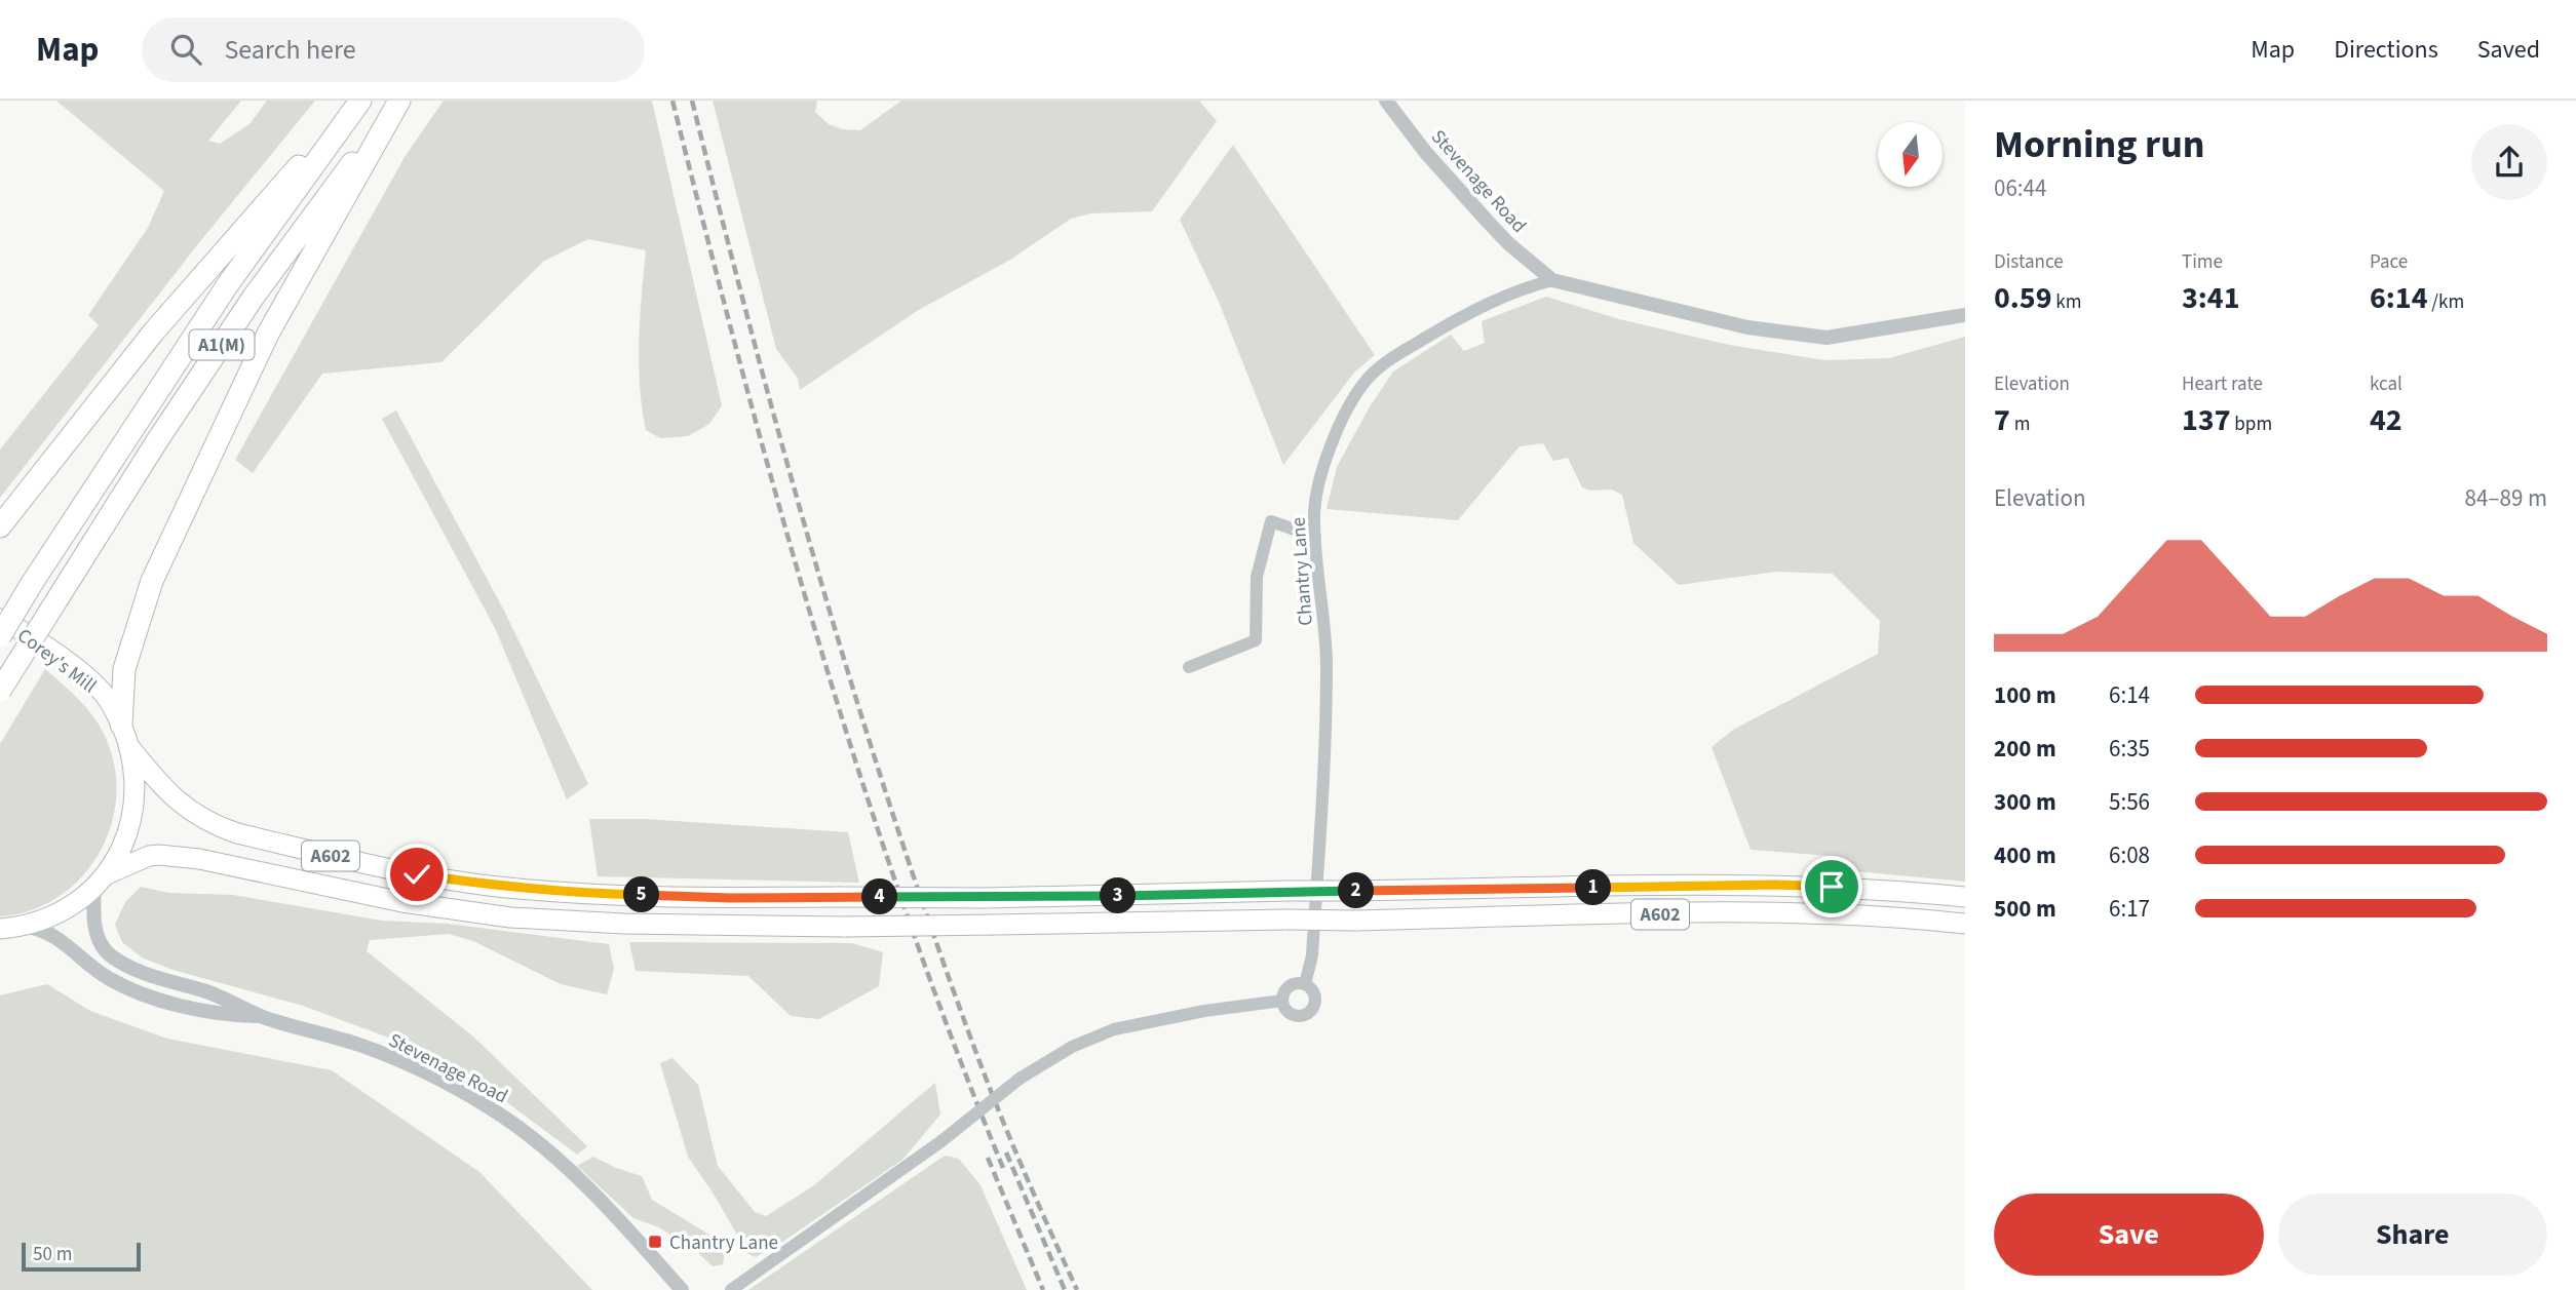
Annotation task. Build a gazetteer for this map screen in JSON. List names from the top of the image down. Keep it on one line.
{"streets":{"highway":["A1(M)"],"main road":["Corey's Mill","A602"],"street":["Stevenage Road","Chantry Lane"]},"crossings":[["Stevenage Road","Chantry Lane"],["Stevenage Road","Corey's Mill"],["Stevenage Road","A602"],["Corey's Mill","A602"]],"places":{"transit":["Chantry Lane"]},"scale_bar":"50 m","north":"bottom","page":{"header":"Map","search":"Search here","nav":["Map","Directions","Saved"],"heading":["Morning run","06:44"],"stats":[["Distance","0.59 km"],["Time","3:41"],["Pace","6:14 /km"],["Elevation","7 m"],["Heart rate","137 bpm"],["kcal","42"]],"chart":["Elevation","84–89 m"],"list":[{"name":"100 m","note":"6:14"},{"name":"200 m","note":"6:35"},{"name":"300 m","note":"5:56"},{"name":"400 m","note":"6:08"},{"name":"500 m","note":"6:17"}],"pins":["1","2","5","3","4"],"buttons":["Save","Share"],"scale":"50 m"}}
